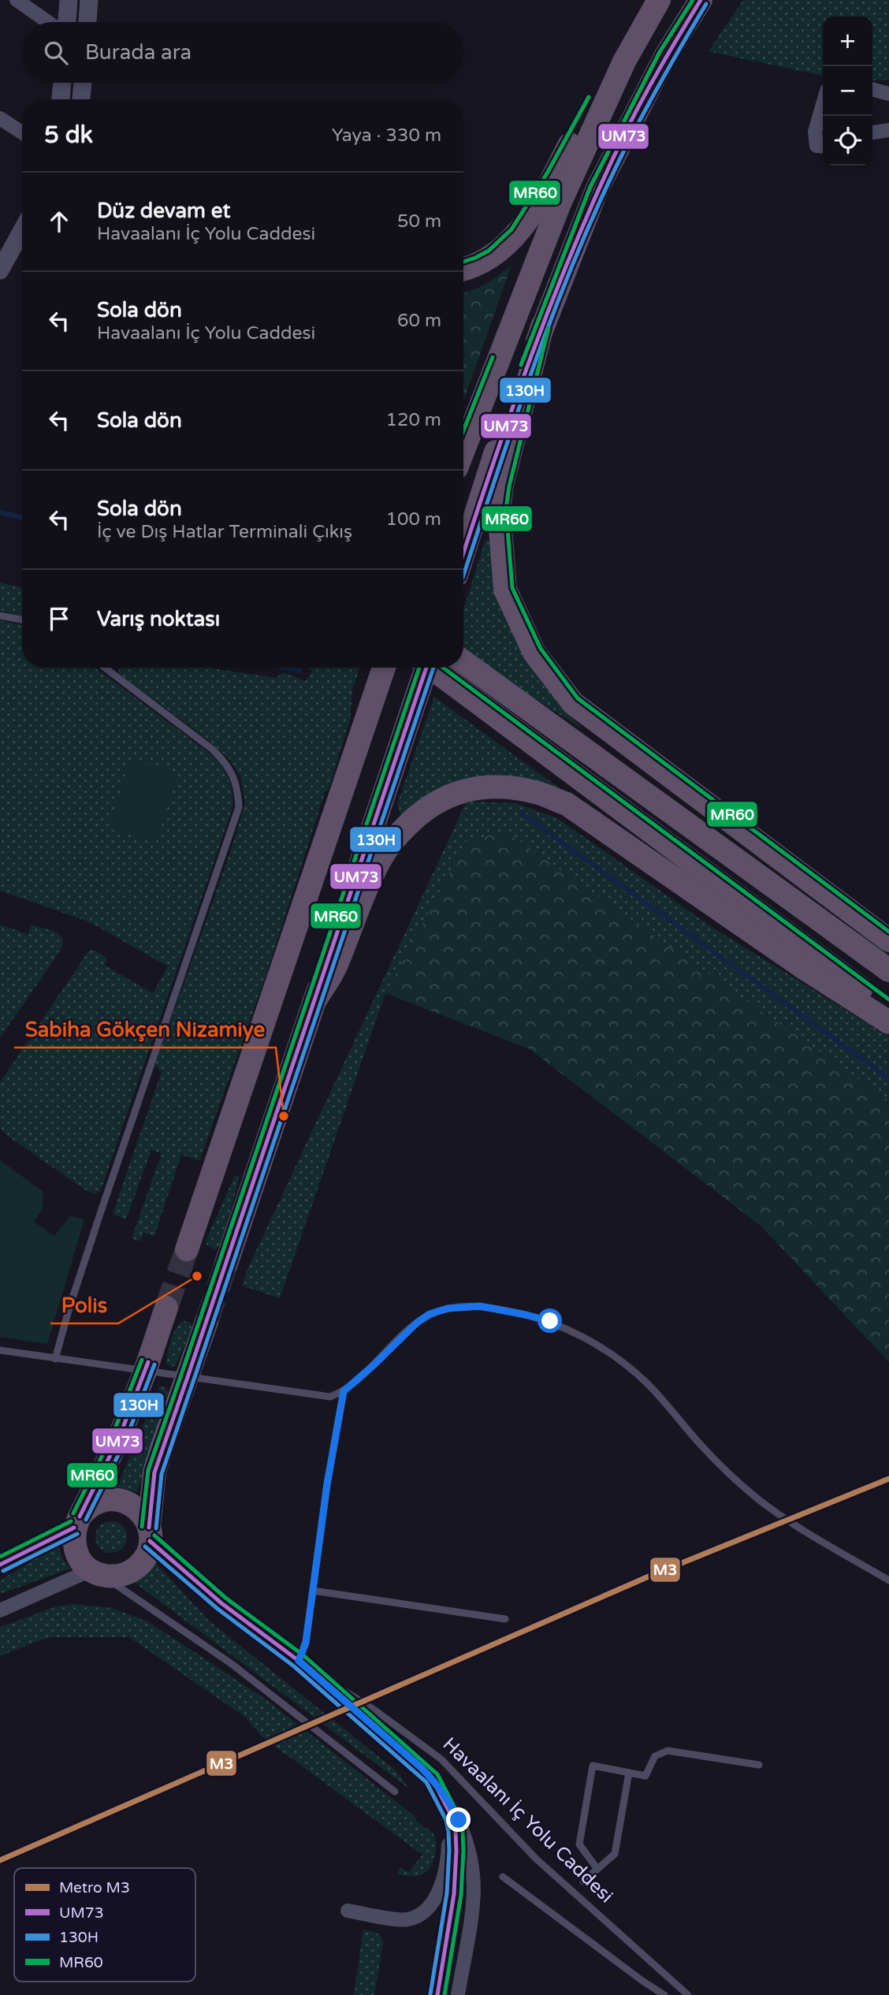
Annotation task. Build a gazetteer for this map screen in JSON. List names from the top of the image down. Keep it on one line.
{"streets":{"street":["Havaalanı İç Yolu Caddesi"]},"places":["Sabiha Gökçen Nizamiye","Polis"],"lines":["transit line UM73","transit line MR60","transit line 130H","metro line M3"],"legend":["Metro M3","UM73","130H","MR60"],"page":{"map_buttons":["+","−"],"search":"Burada ara","heading":["5 dk","Yaya · 330 m"],"list":[["Düz devam et","Havaalanı İç Yolu Caddesi","50 m"],["Sola dön","Havaalanı İç Yolu Caddesi","60 m"],["Sola dön","120 m"],["Sola dön","İç ve Dış Hatlar Terminali Çıkış","100 m"],"Varış noktası"]}}
